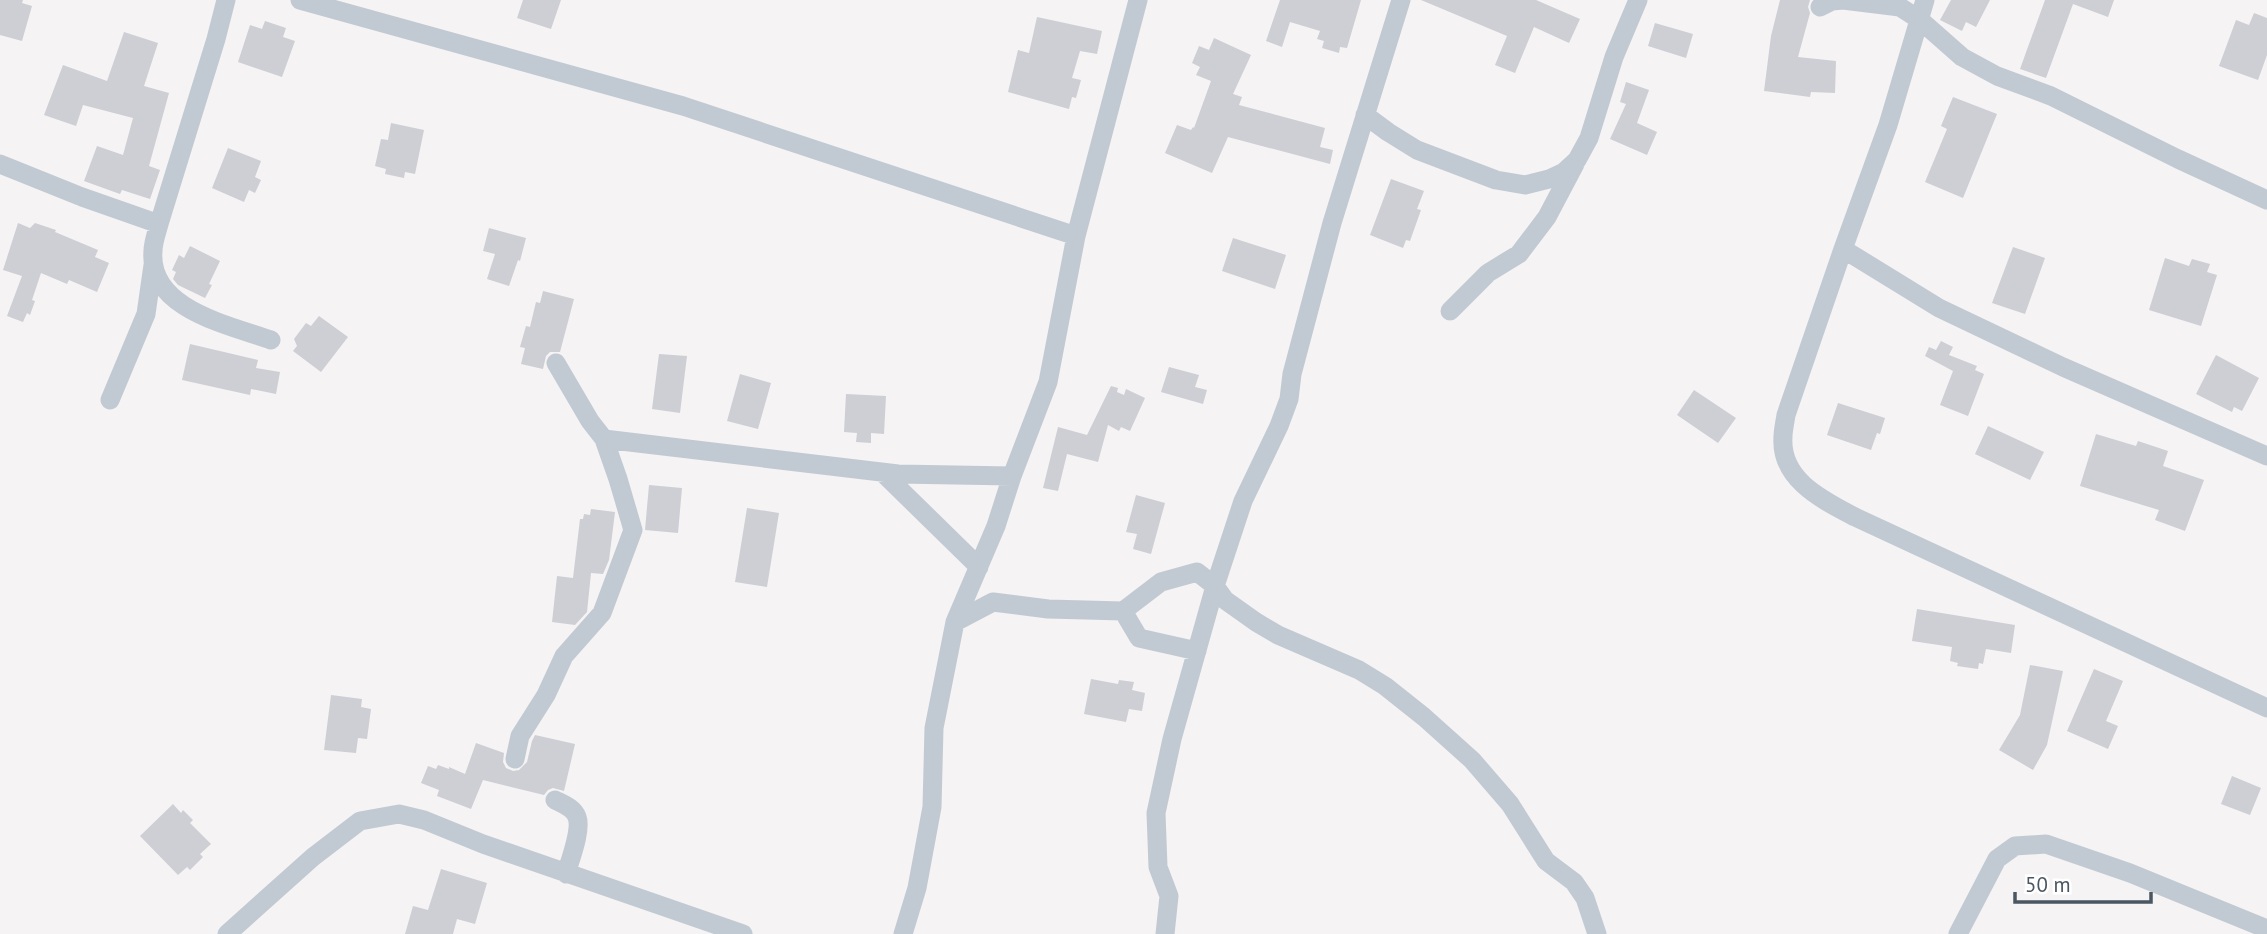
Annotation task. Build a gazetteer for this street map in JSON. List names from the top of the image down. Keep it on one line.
{"scale_bar":"50 m"}
